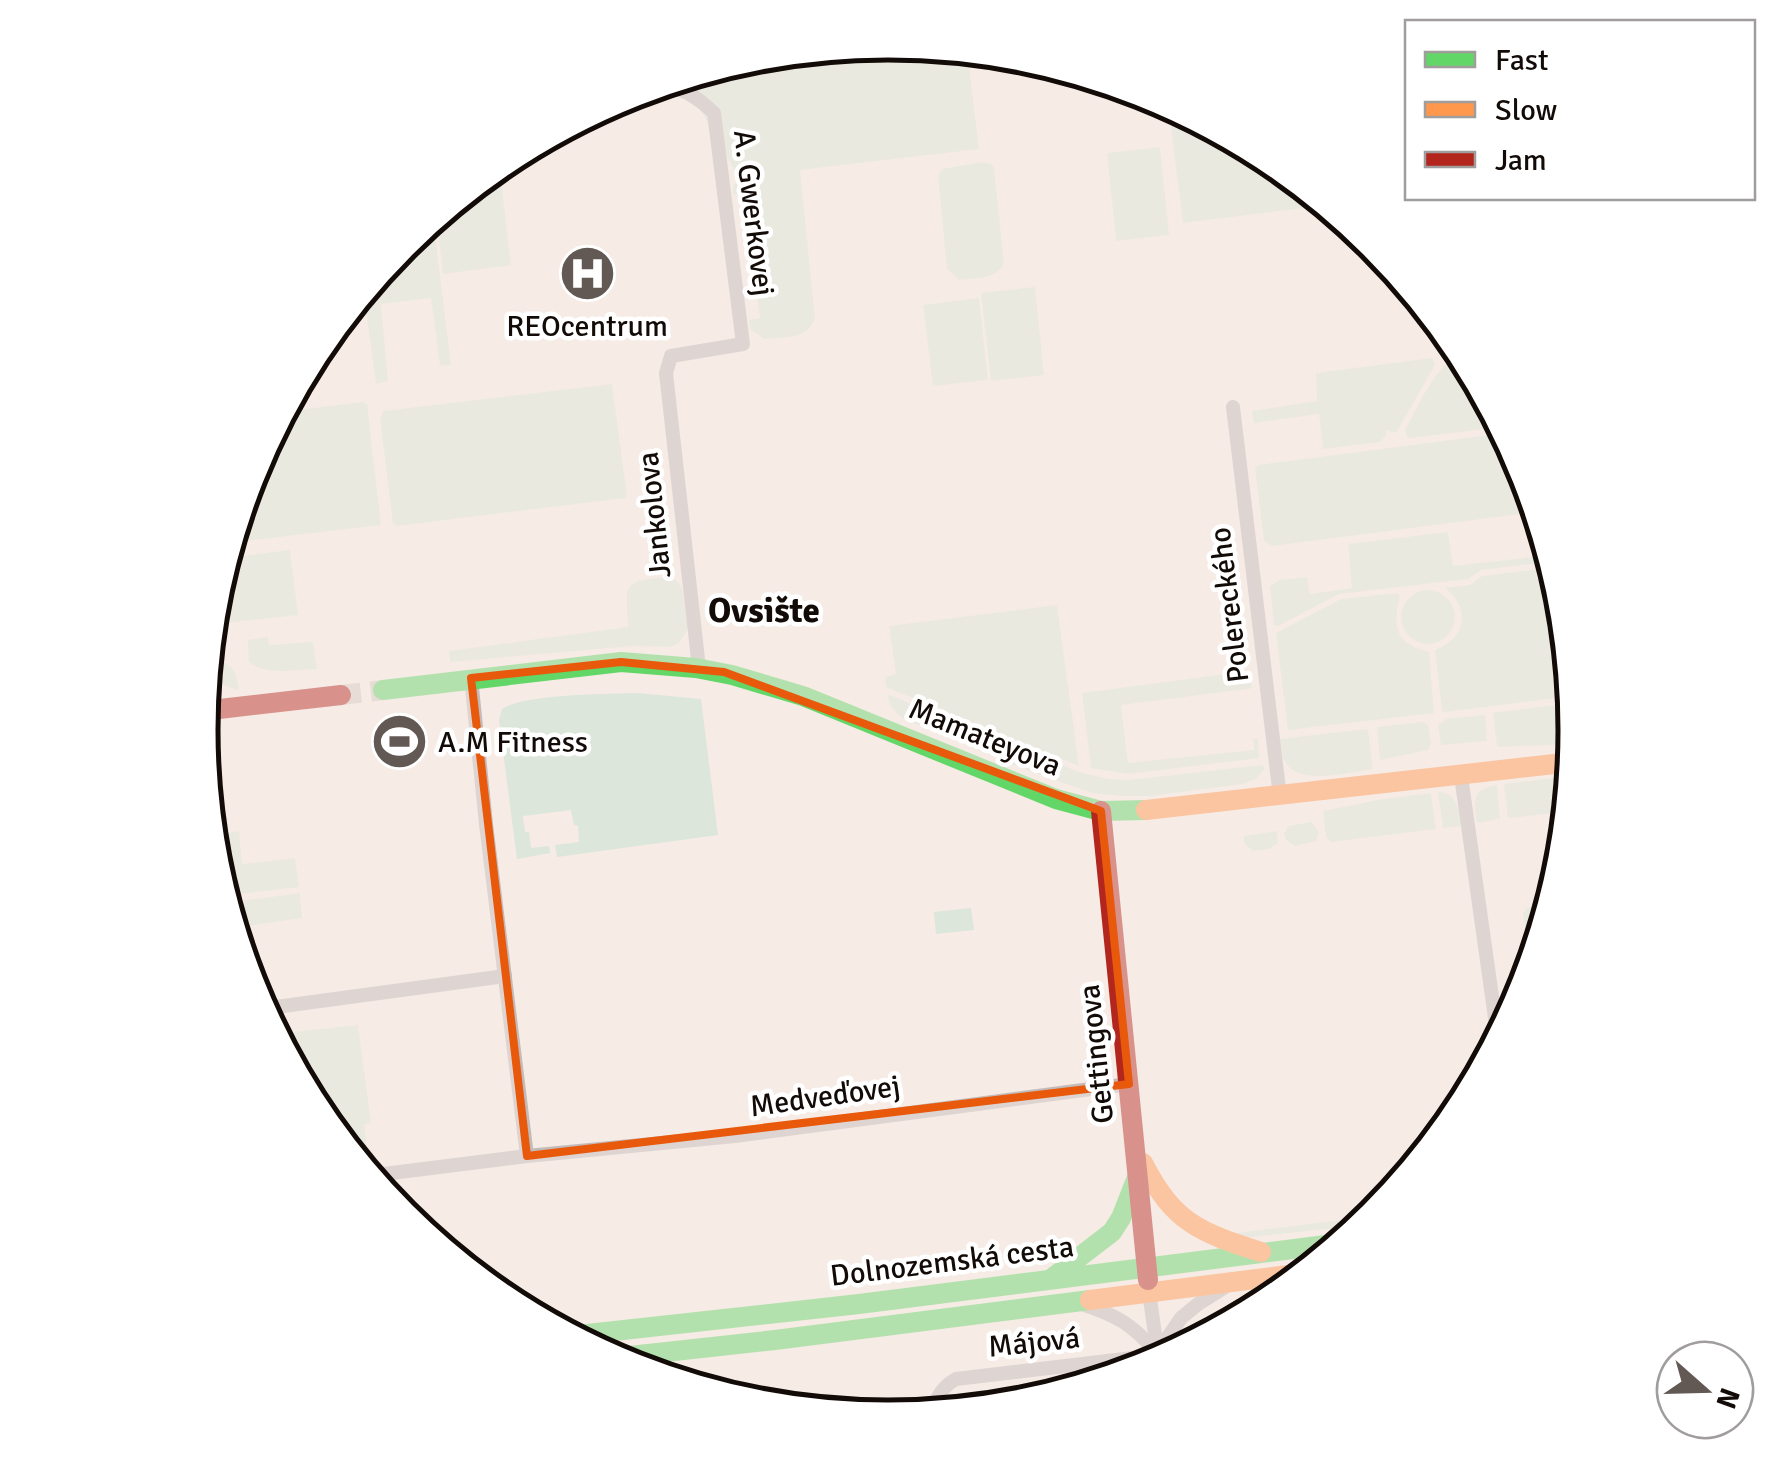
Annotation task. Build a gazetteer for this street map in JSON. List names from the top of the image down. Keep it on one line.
{"streets":{"street":["A. Gwerkovej","Jankolova","Polereckého","Mamateyova","Gettingova","Medveďovej","Dolnozemská cesta","Májová"]},"crossings":[["A. Gwerkovej","Jankolova"],["Jankolova","Mamateyova"],["Polereckého","Mamateyova"],["Mamateyova","Gettingova"],["Gettingova","Medveďovej"],["Gettingova","Dolnozemská cesta"]],"districts":["Ovsište"],"places":{"hospital":["REOcentrum"],"sports":["A.M Fitness"]},"legend":["Fast","Slow","Jam"],"north":"right"}
